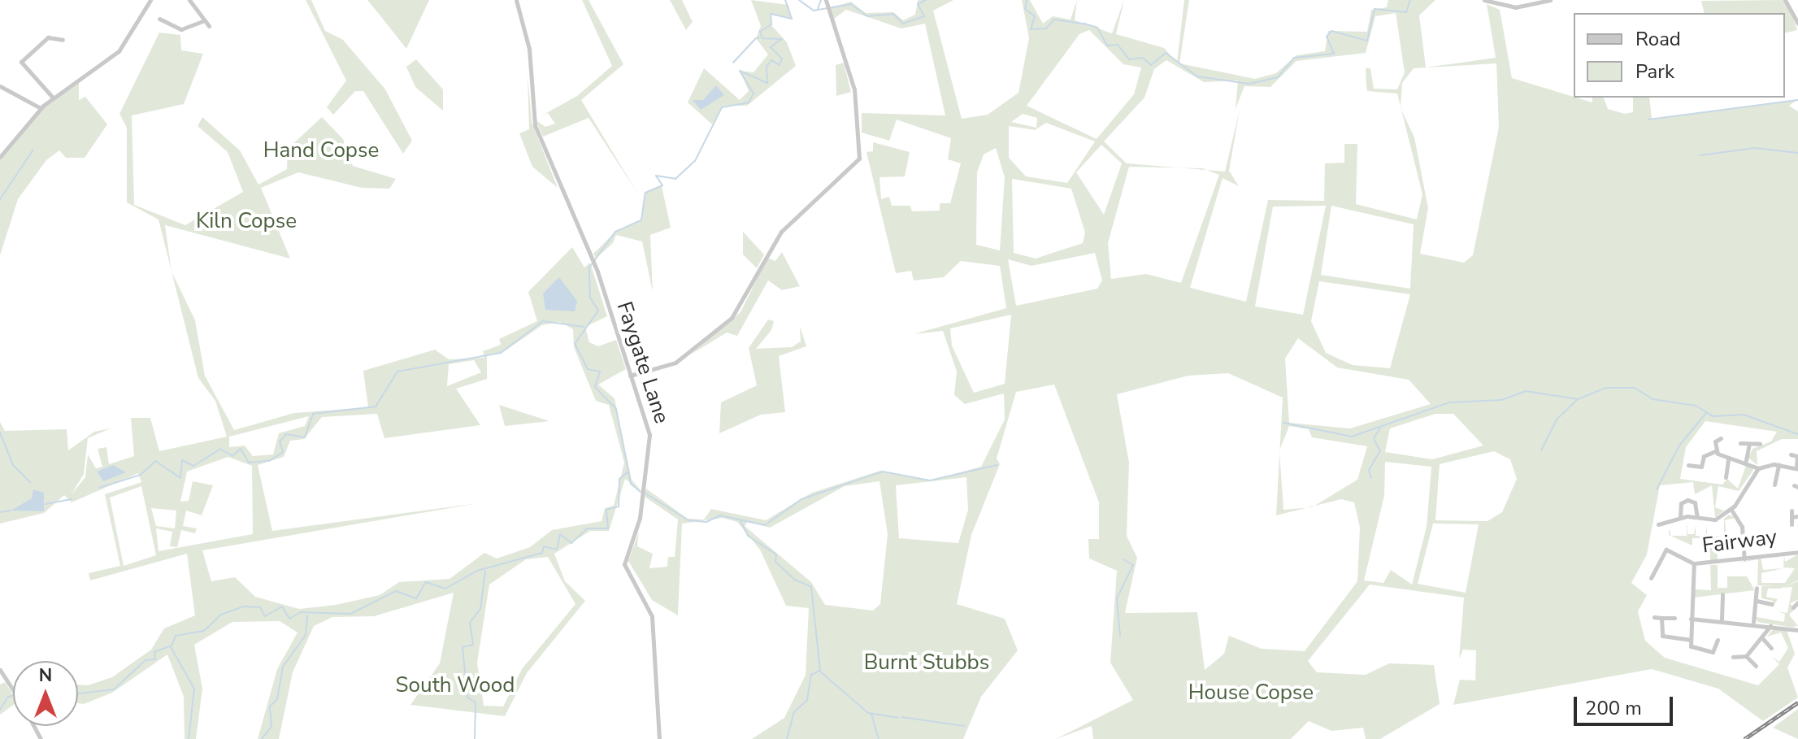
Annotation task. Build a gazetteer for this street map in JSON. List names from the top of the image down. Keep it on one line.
{"streets":{"street":["Faygate Lane","Fairway"]},"parks":["Hand Copse","Kiln Copse","Burnt Stubbs","South Wood","House Copse"],"legend":["Road","Park"],"scale_bar":"200 m","north":"top"}
